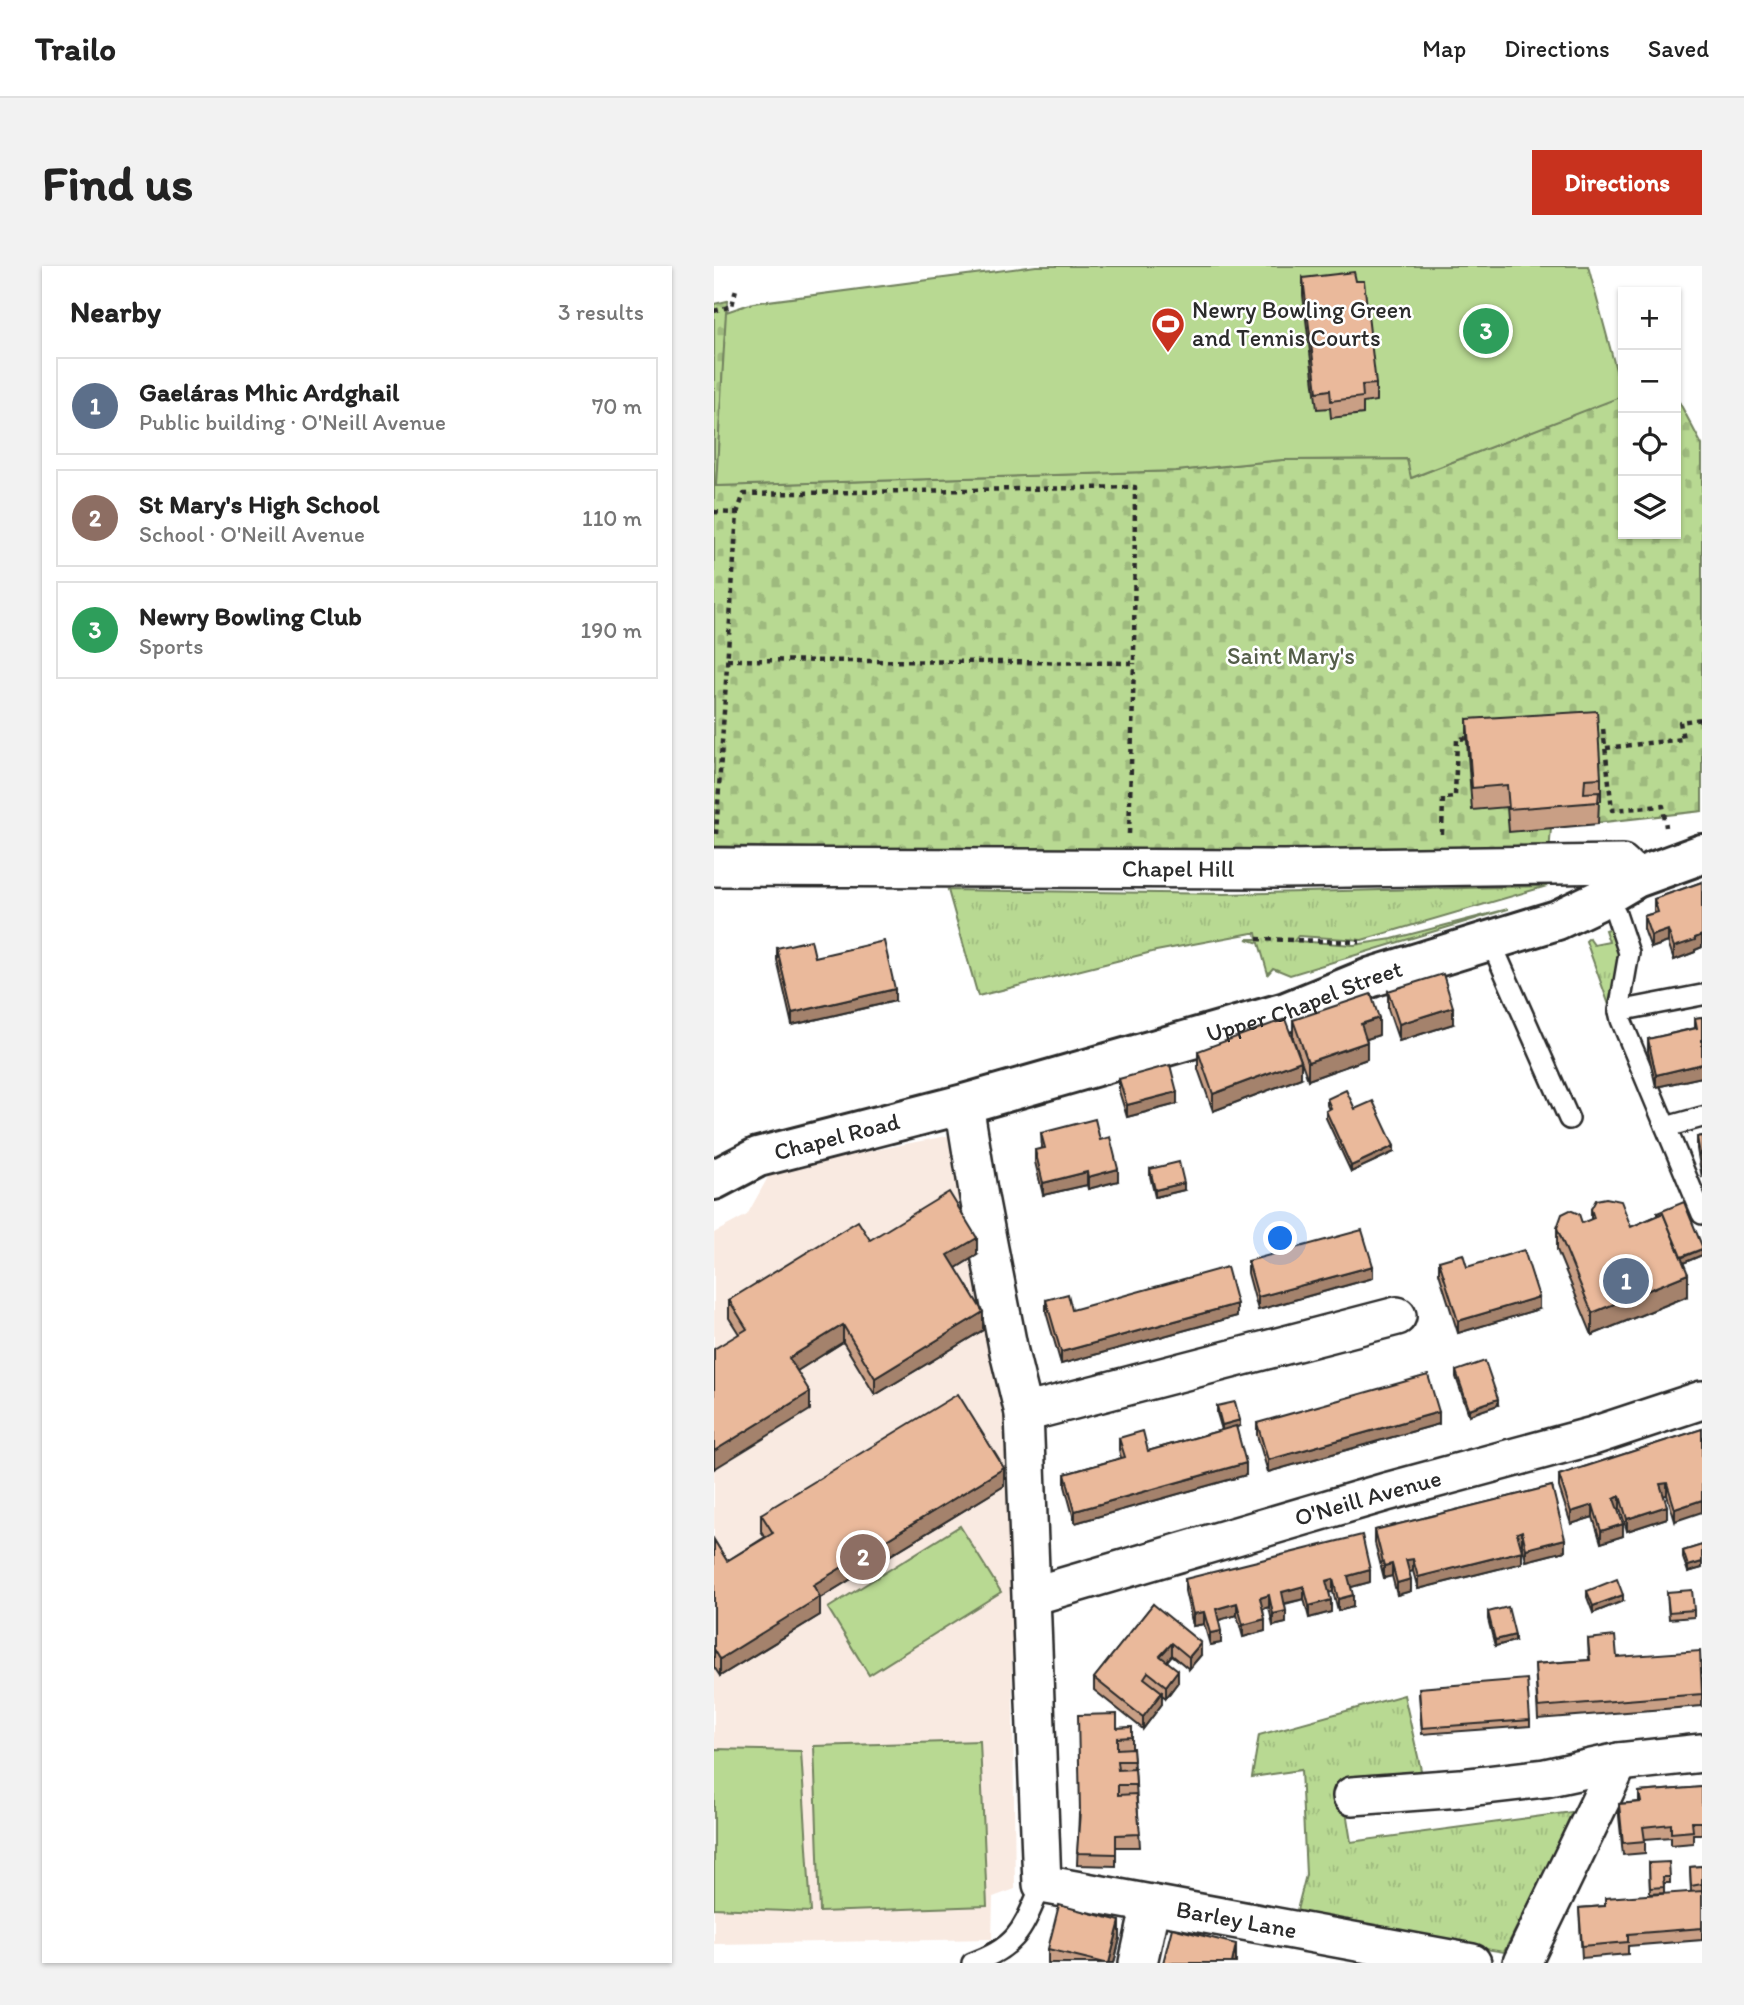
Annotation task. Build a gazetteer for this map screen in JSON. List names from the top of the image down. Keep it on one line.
{"streets":{"street":["Chapel Hill","Upper Chapel Street","Chapel Road","O'Neill Avenue","Barley Lane"]},"crossings":[["Chapel Hill","Upper Chapel Street"],["Upper Chapel Street","Chapel Road"]],"parks":["Saint Mary's"],"places":{"sports":["Newry Bowling Green and Tennis Courts"]},"page":{"header":"Trailo","nav":["Map","Directions","Saved"],"buttons":"Directions","title":"Find us","heading":["Nearby","3 results"],"map_buttons":["+","−"],"pins":["3","1","2"],"list":[{"mark":"1","name":"Gaeláras Mhic Ardghail","note":"Public building · O'Neill Avenue","value":"70 m"},{"mark":"2","name":"St Mary's High School","note":"School · O'Neill Avenue","value":"110 m"},{"mark":"3","name":"Newry Bowling Club","note":"Sports","value":"190 m"}]}}
